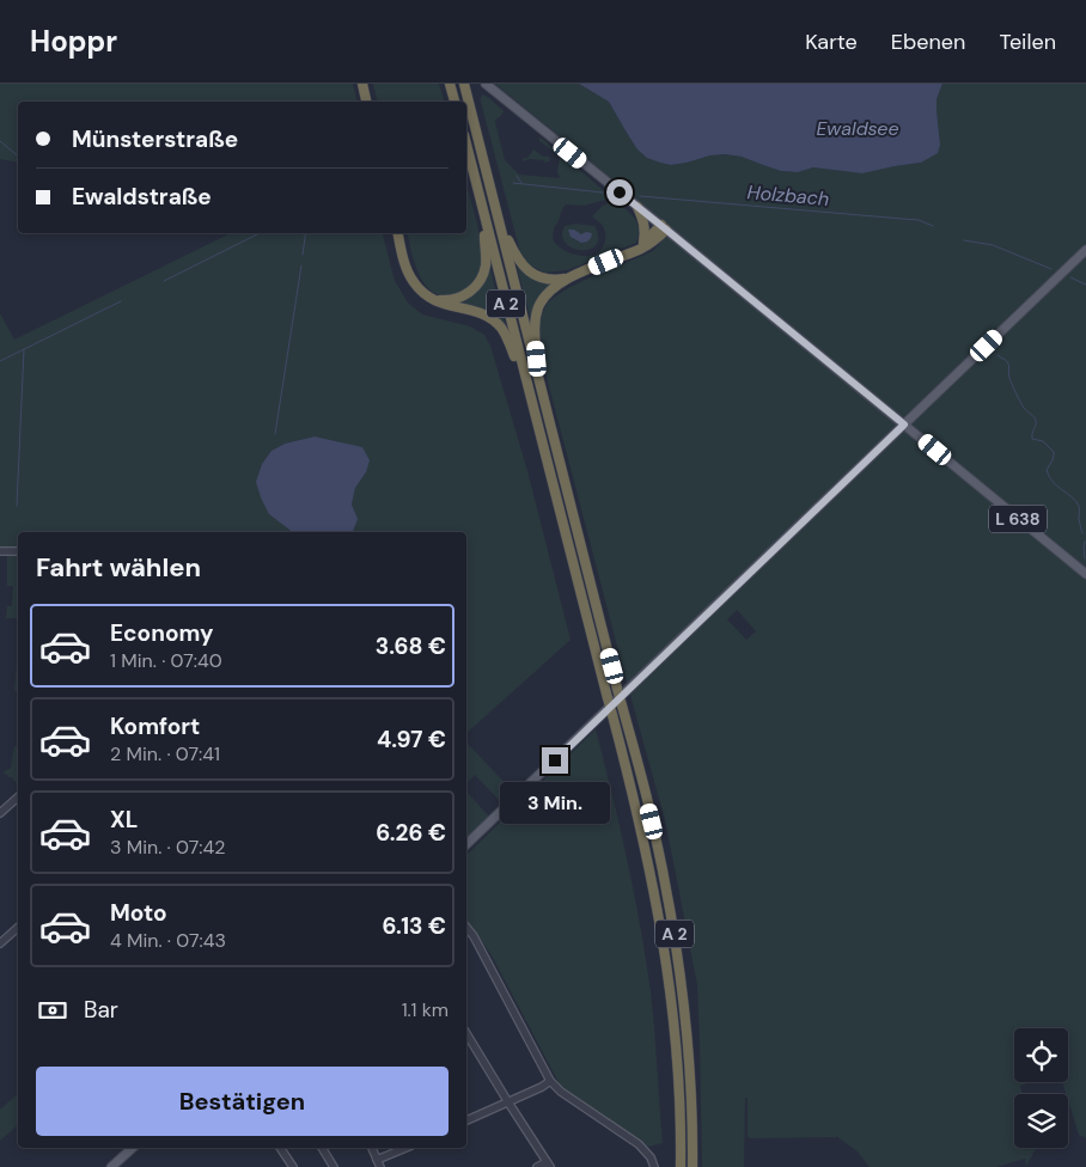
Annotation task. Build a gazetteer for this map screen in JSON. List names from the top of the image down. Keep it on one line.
{"streets":{"highway":["A 2"],"main road":["L 638"]},"water":["Ewaldsee","Holzbach"],"page":{"header":"Hoppr","nav":["Karte","Ebenen","Teilen"],"banner":["Münsterstraße","Ewaldstraße"],"heading":"Fahrt wählen","list":[{"name":"Economy","note":"1 Min. · 07:40","value":"3.68 €"},{"name":"Komfort","note":"2 Min. · 07:41","value":"4.97 €"},{"name":"XL","note":"3 Min. · 07:42","value":"6.26 €"},{"name":"Moto","note":"4 Min. · 07:43","value":"6.13 €"}],"bubble":"3 Min.","pay":["Bar","1.1 km"],"buttons":"Bestätigen"}}
